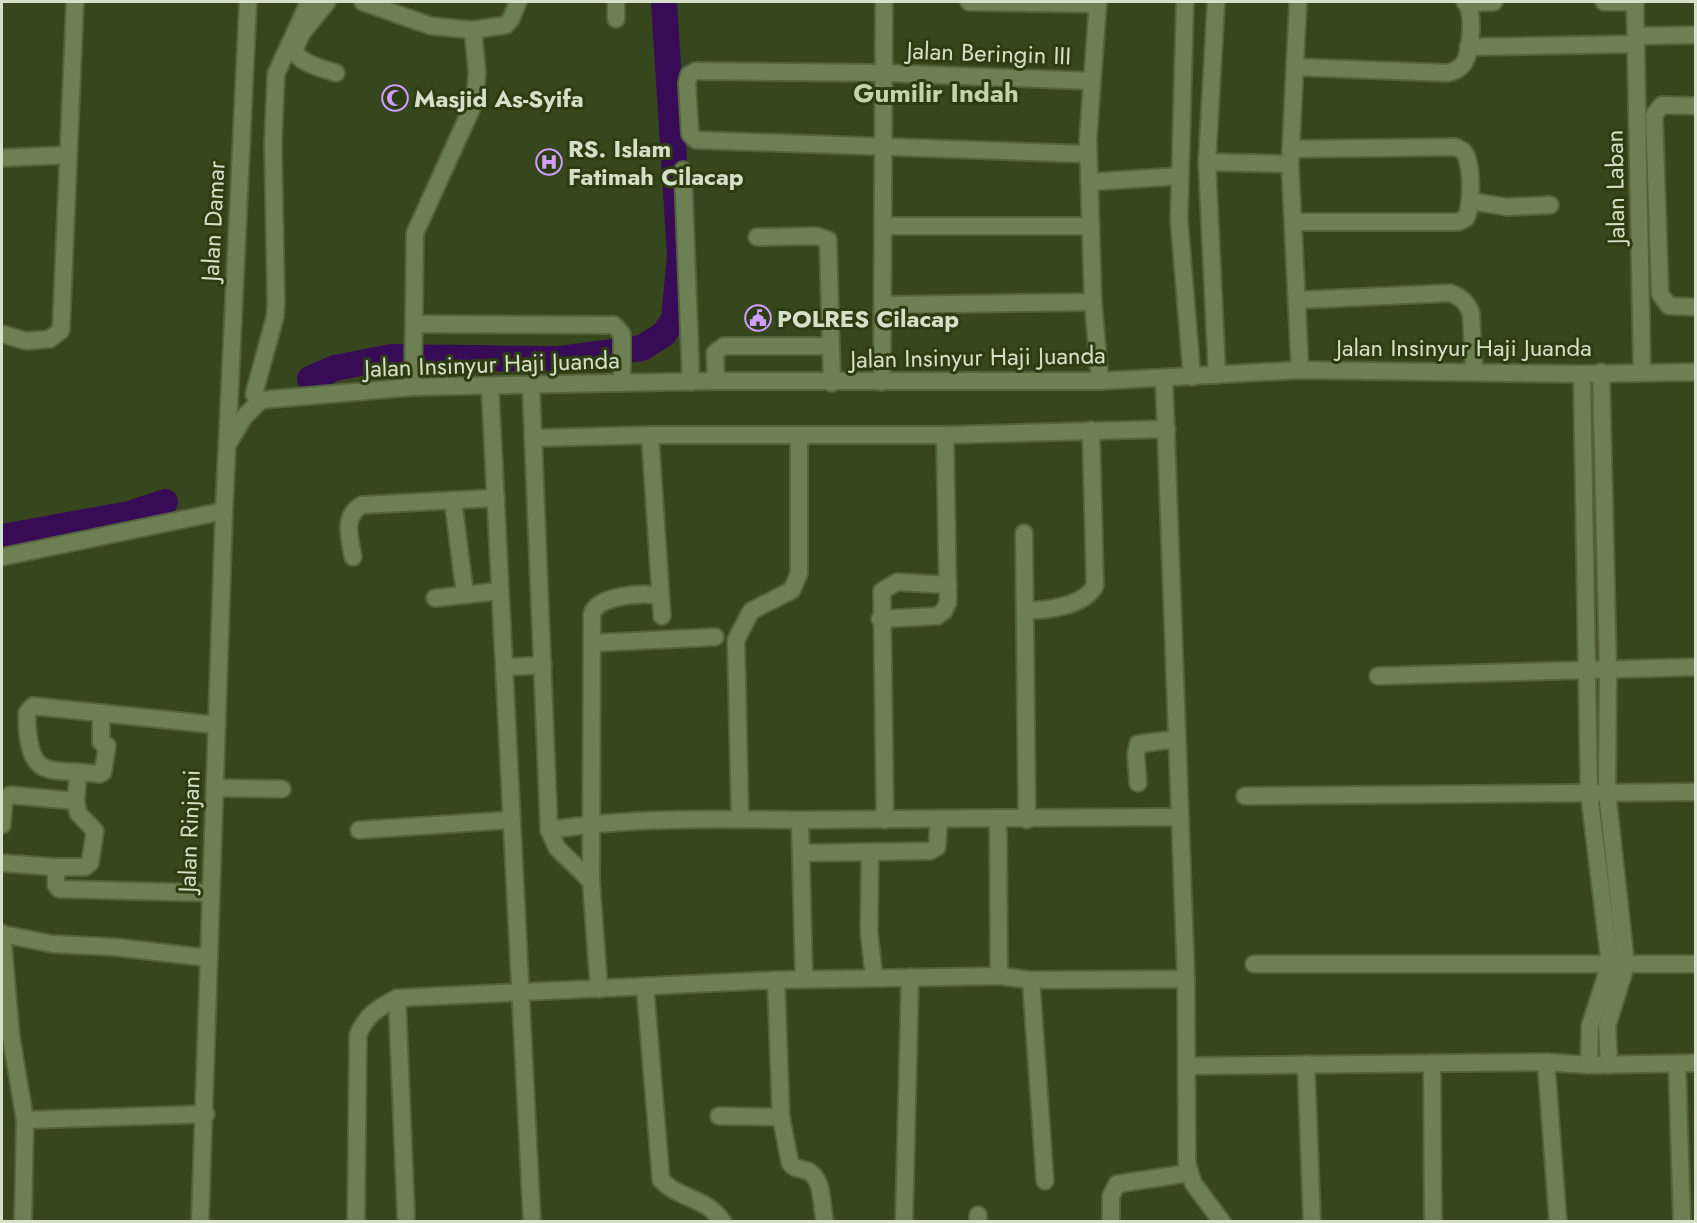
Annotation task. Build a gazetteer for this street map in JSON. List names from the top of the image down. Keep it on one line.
{"streets":{"street":["Jalan Beringin III","Jalan Laban","Jalan Damar","Jalan Insinyur Haji Juanda","Jalan Rinjani"]},"crossings":[["Jalan Laban","Jalan Insinyur Haji Juanda"],["Jalan Damar","Jalan Rinjani"]],"districts":["Gumilir Indah"],"places":{"mosque":["Masjid As-Syifa"],"hospital":["RS. Islam Fatimah Cilacap"],"public building":["POLRES Cilacap"]}}
